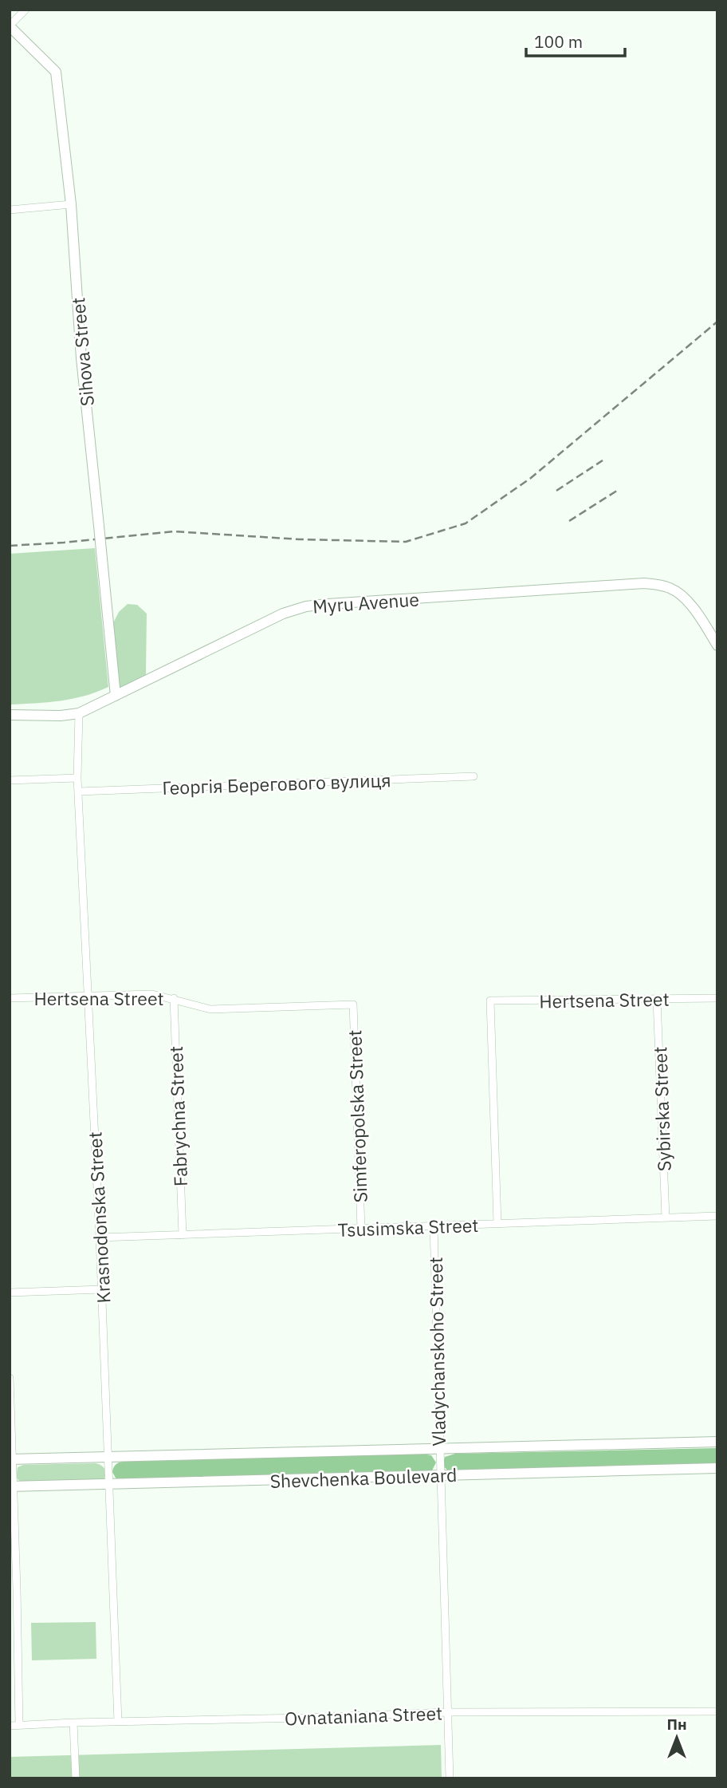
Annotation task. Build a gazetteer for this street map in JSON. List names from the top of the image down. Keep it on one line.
{"streets":{"main road":["Sihova Street","Myru Avenue","Shevchenka Boulevard"],"street":["Георгія Берегового вулиця","Hertsena Street","Sybirska Street","Fabrychna Street","Simferopolska Street","Krasnodonska Street","Tsusimska Street","Vladychanskoho Street","Ovnataniana Street"]},"crossings":[["Sihova Street","Myru Avenue"],["Myru Avenue","Krasnodonska Street"],["Георгія Берегового вулиця","Krasnodonska Street"],["Hertsena Street","Sybirska Street"],["Hertsena Street","Fabrychna Street"],["Hertsena Street","Simferopolska Street"],["Hertsena Street","Krasnodonska Street"],["Hertsena Street","Tsusimska Street"],["Sybirska Street","Tsusimska Street"],["Fabrychna Street","Tsusimska Street"],["Simferopolska Street","Tsusimska Street"],["Krasnodonska Street","Tsusimska Street"],["Krasnodonska Street","Shevchenka Boulevard"],["Krasnodonska Street","Ovnataniana Street"],["Tsusimska Street","Vladychanskoho Street"],["Vladychanskoho Street","Shevchenka Boulevard"],["Vladychanskoho Street","Ovnataniana Street"]],"scale_bar":"100 m","north":"top"}
